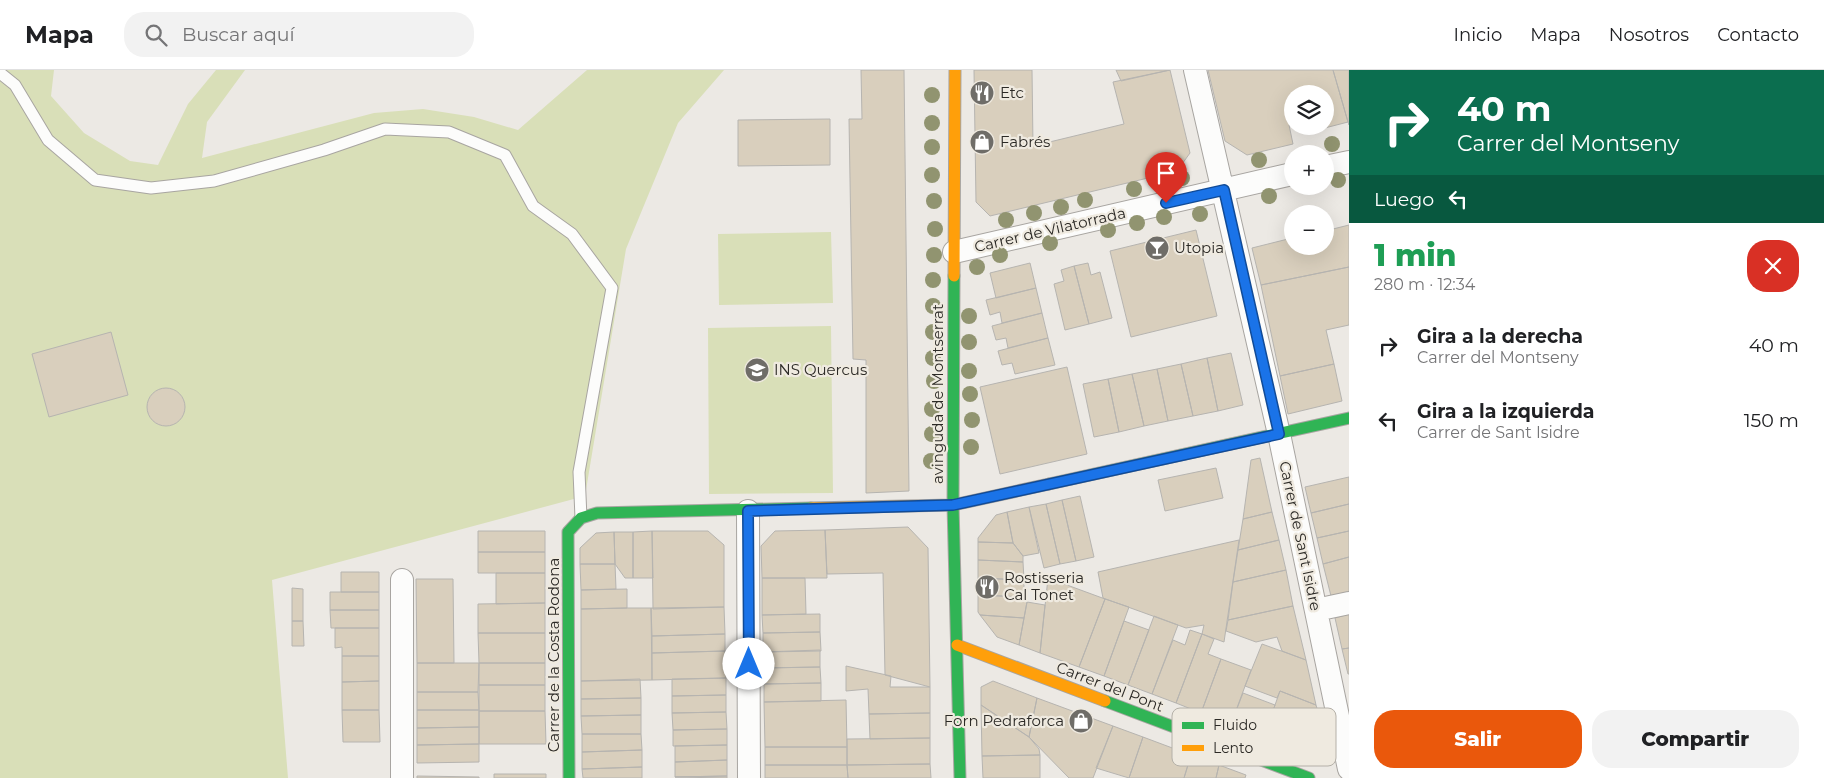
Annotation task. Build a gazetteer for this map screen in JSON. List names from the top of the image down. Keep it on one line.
{"streets":{"street":["Carrer de Vilatorrada","avinguda de Montserrat","Carrer de Sant Isidre","Carrer de la Costa Rodona","Carrer del Pont"]},"crossings":[["Carrer de Vilatorrada","avinguda de Montserrat"],["Carrer de Vilatorrada","Carrer de Sant Isidre"],["avinguda de Montserrat","Carrer del Pont"]],"places":{"restaurant":["Etc","Rostisseria Cal Tonet"],"shop":["Fabrés","Forn Pedraforca"],"bar":["Utopia"],"school or university":["INS Quercus"]},"legend":["Fluido","Lento"],"page":{"header":"Mapa","search":"Buscar aquí","nav":["Inicio","Mapa","Nosotros","Contacto"],"turn":["40 m","Carrer del Montseny"],"map_buttons":["+","−"],"then":"Luego","heading":["1 min","280 m · 12:34"],"list":[{"name":"Gira a la derecha","note":"Carrer del Montseny","value":"40 m"},{"name":"Gira a la izquierda","note":"Carrer de Sant Isidre","value":"150 m"}],"buttons":["Salir","Compartir"]}}
